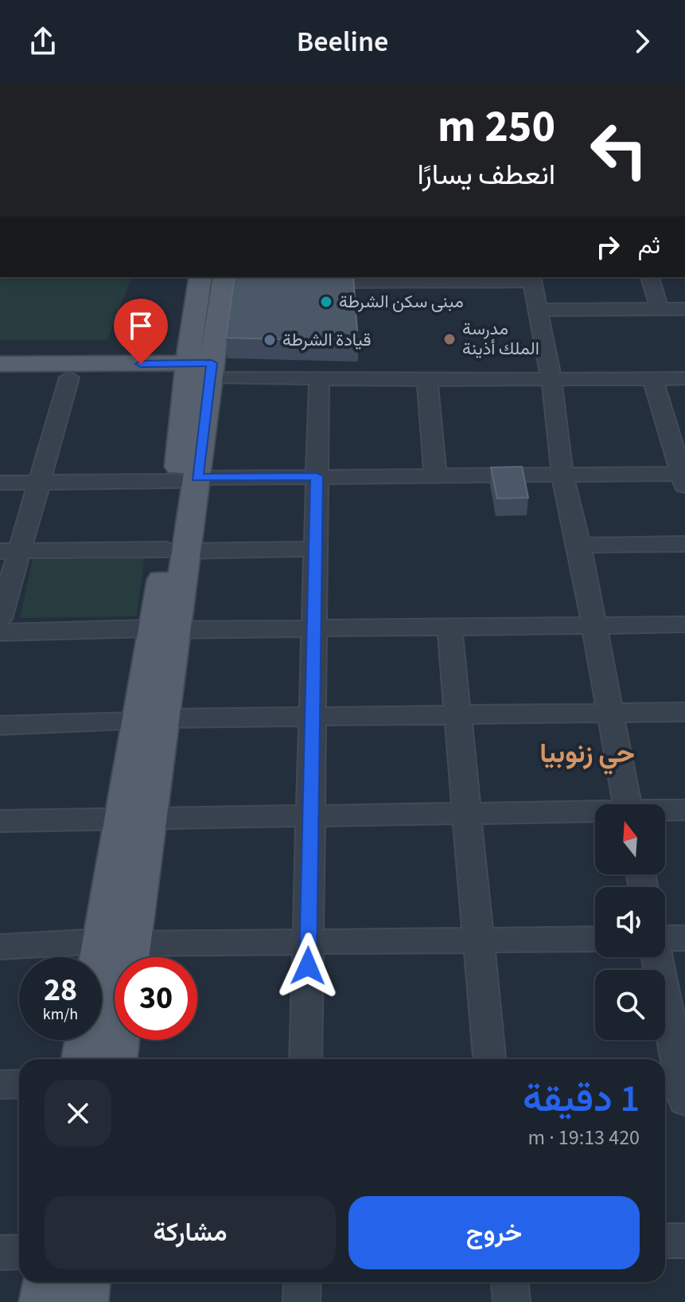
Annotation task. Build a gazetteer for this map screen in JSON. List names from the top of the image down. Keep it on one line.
{"districts":["حي زنوبيا"],"places":["مبنى سكن الشرطة","مدرسة الملك أذينة","قيادة الشرطة"],"north":"top","page":{"header":"Beeline","turn":["250 m","انعطف يسارًا"],"then":"ثم","speed":"28 km/h","limit":"30","heading":["1 دقيقة","420 m · 19:13"],"buttons":["خروج","مشاركة"]}}
